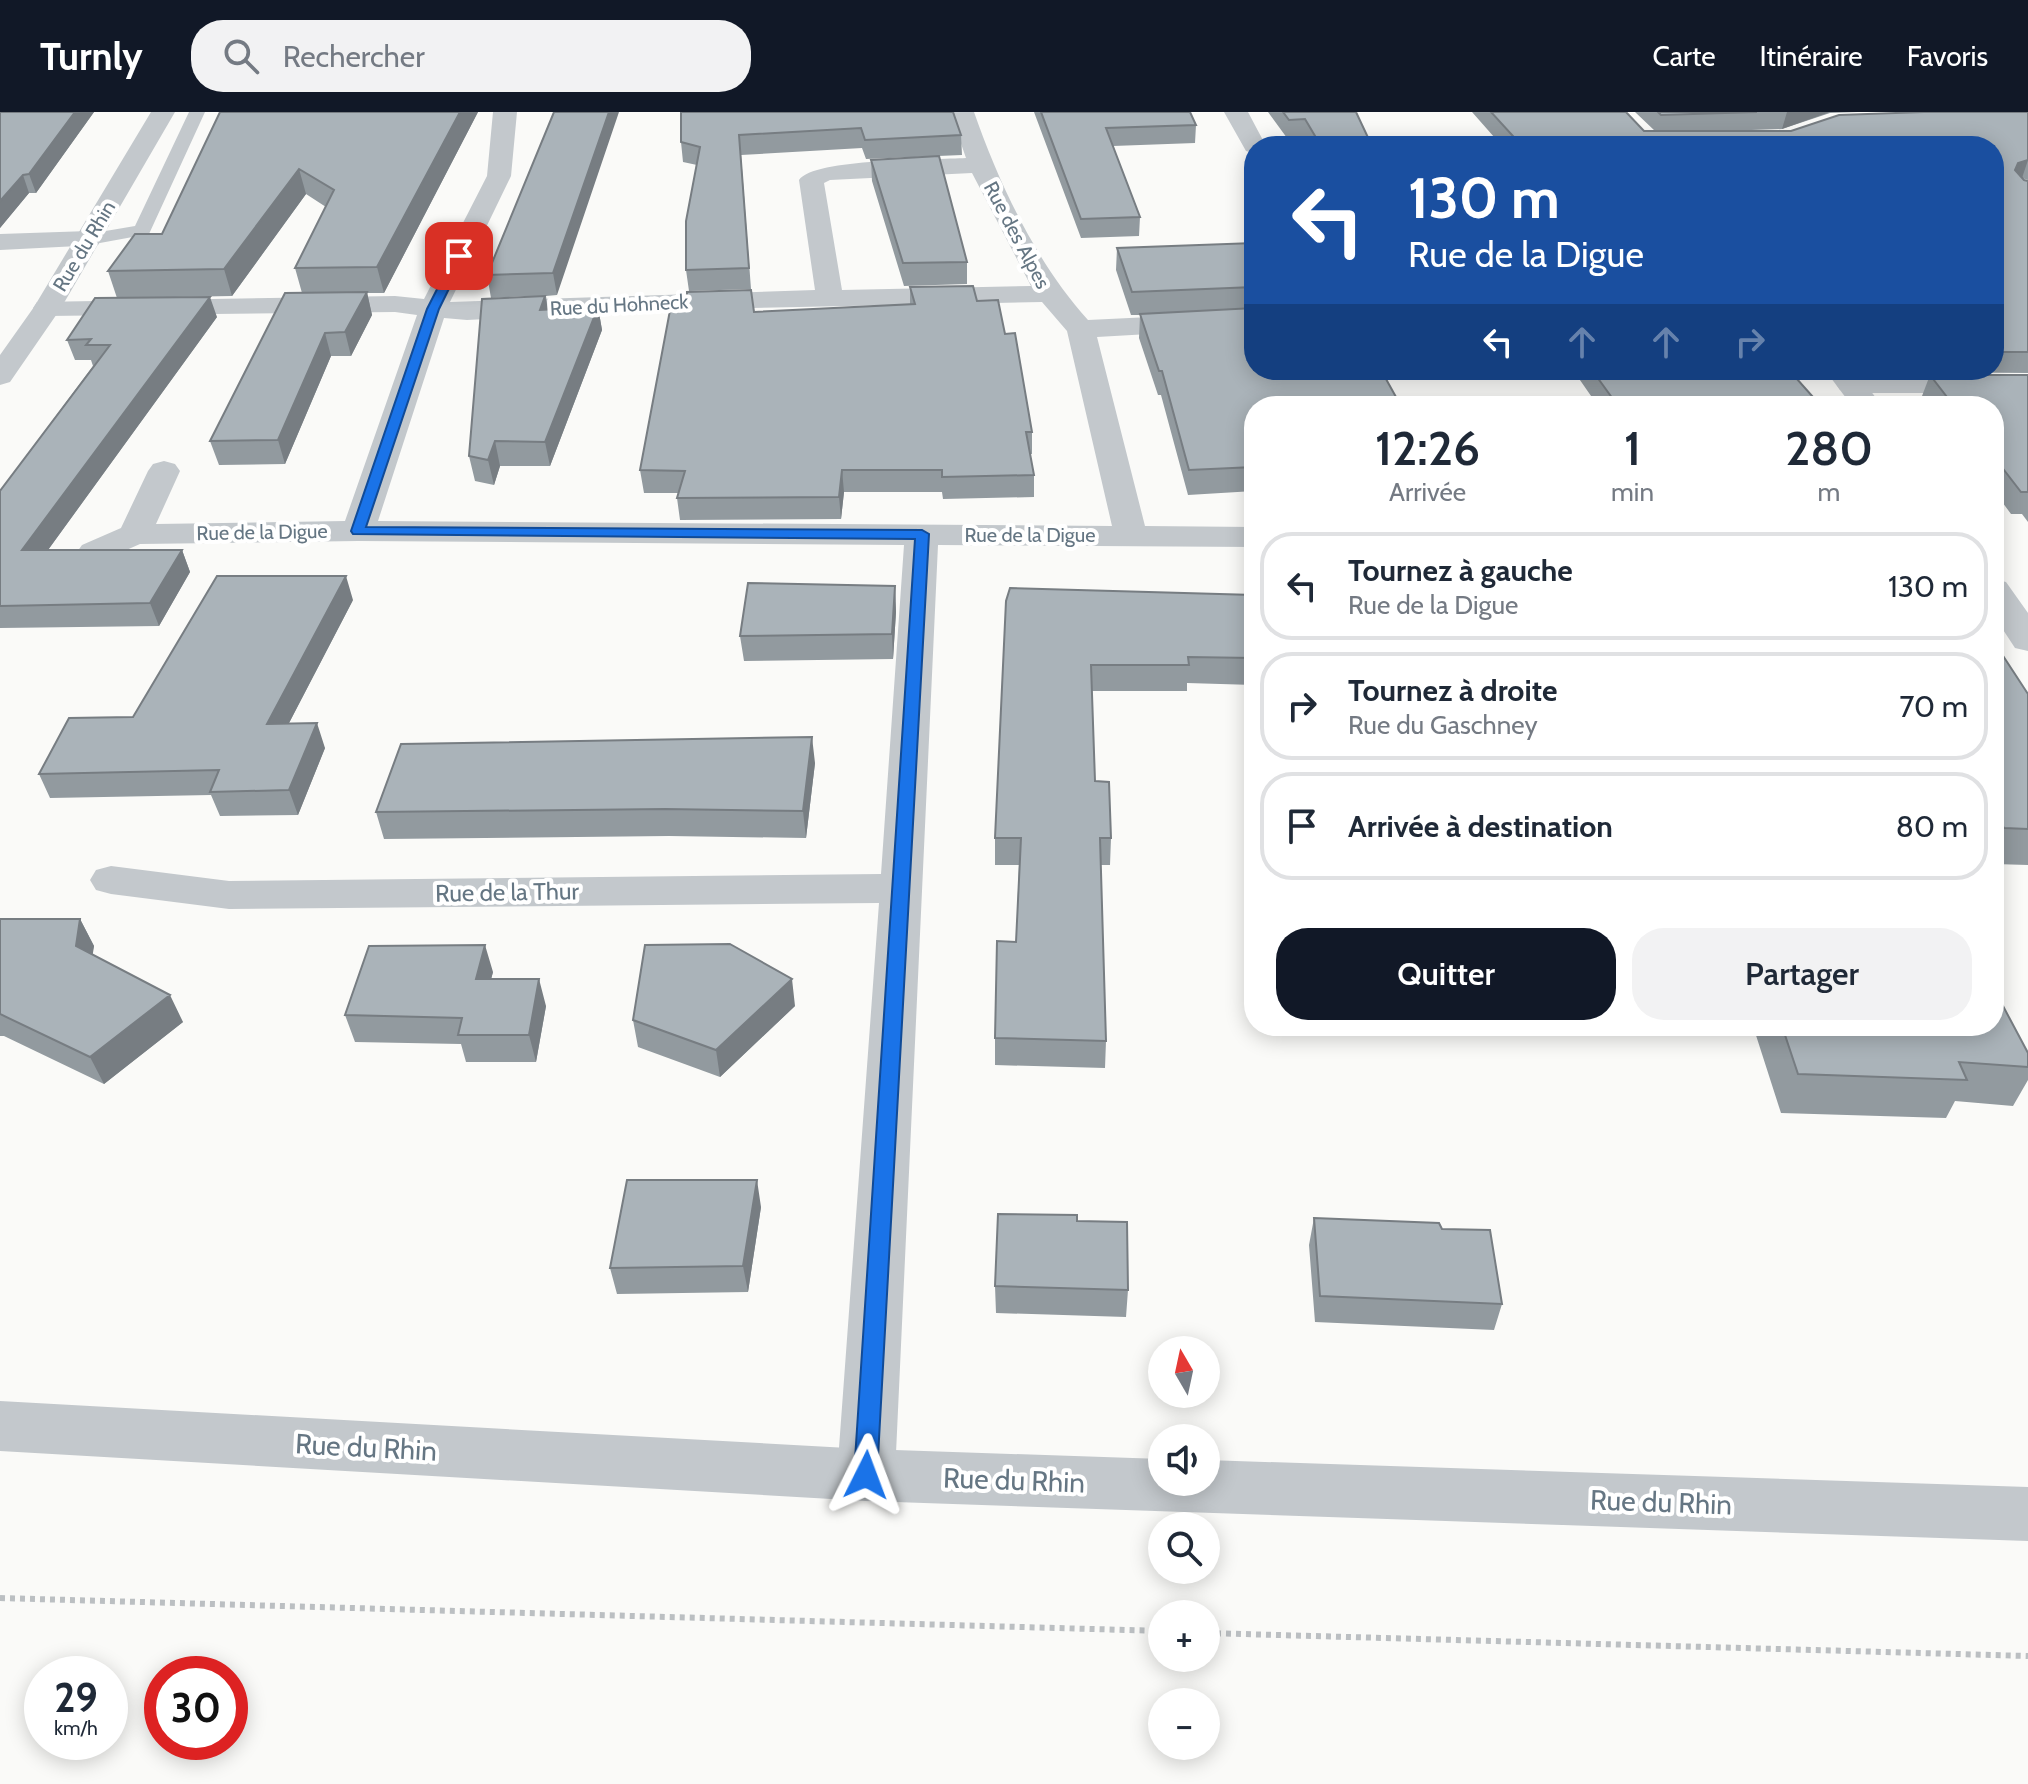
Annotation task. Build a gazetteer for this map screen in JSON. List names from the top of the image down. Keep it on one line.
{"streets":{"street":["Rue des Alpes","Rue du Rhin","Rue du Hohneck","Rue de la Digue","Rue de la Thur"]},"crossings":[["Rue des Alpes","Rue du Hohneck"],["Rue des Alpes","Rue de la Digue"],["Rue du Rhin","Rue du Hohneck"]],"north":"top","page":{"header":"Turnly","search":"Rechercher","nav":["Carte","Itinéraire","Favoris"],"turn":["130 m","Rue de la Digue"],"eta":["12:26","Arrivée","1","min","280","m"],"list":[{"name":"Tournez à gauche","note":"Rue de la Digue","value":"130 m"},{"name":"Tournez à droite","note":"Rue du Gaschney","value":"70 m"},{"name":"Arrivée à destination","value":"80 m"}],"buttons":["Quitter","Partager"],"map_buttons":["+","−"],"speed":"29 km/h","limit":"30"}}
